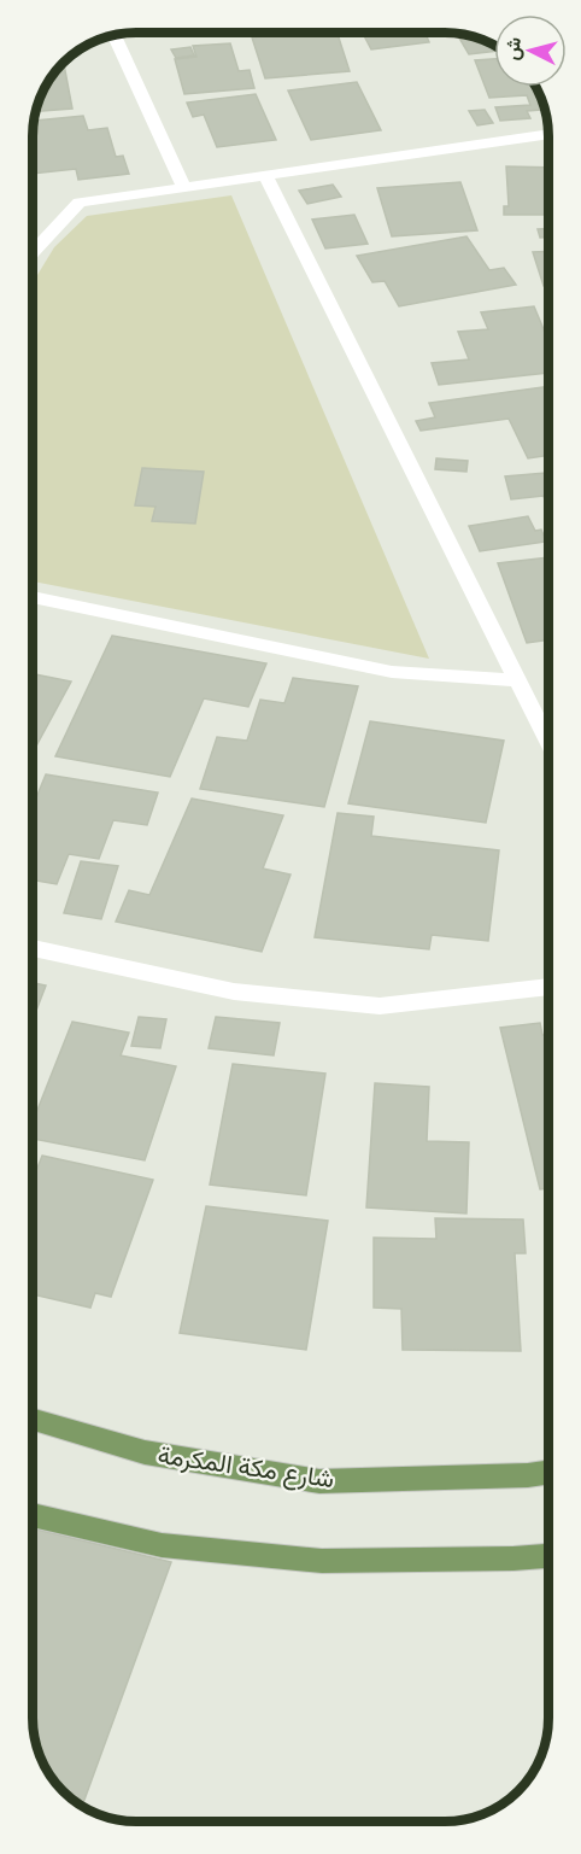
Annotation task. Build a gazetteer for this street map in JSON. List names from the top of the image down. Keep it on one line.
{"streets":{"main road":["شارع مكة المكرمة"]},"north":"left"}
